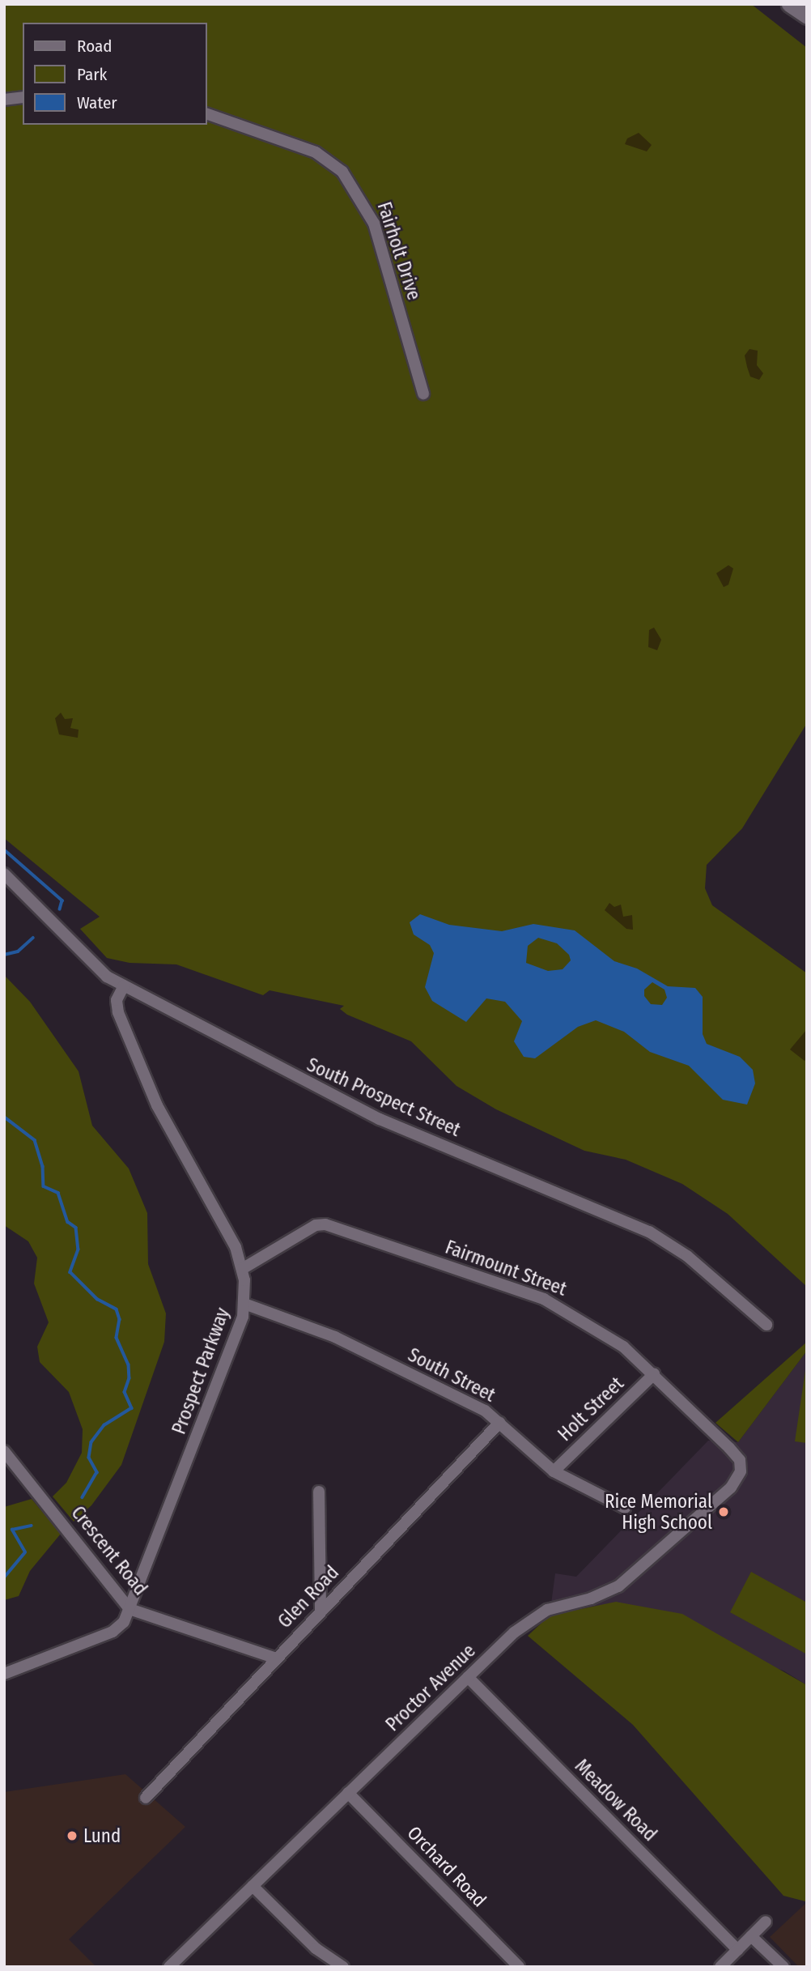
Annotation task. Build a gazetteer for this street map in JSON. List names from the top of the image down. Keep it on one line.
{"streets":{"street":["Fairholt Drive","South Prospect Street","Fairmount Street","Prospect Parkway","South Street","Holt Street","Crescent Road","Glen Road","Proctor Avenue","Meadow Road","Orchard Road"]},"crossings":[["South Prospect Street","Prospect Parkway"],["Fairmount Street","Prospect Parkway"],["Fairmount Street","Holt Street"],["Fairmount Street","Proctor Avenue"],["Prospect Parkway","South Street"],["Prospect Parkway","Crescent Road"],["South Street","Holt Street"],["South Street","Glen Road"],["Crescent Road","Glen Road"],["Proctor Avenue","Meadow Road"],["Proctor Avenue","Orchard Road"]],"places":["Rice Memorial High School","Lund"],"legend":["Road","Park","Water"]}
